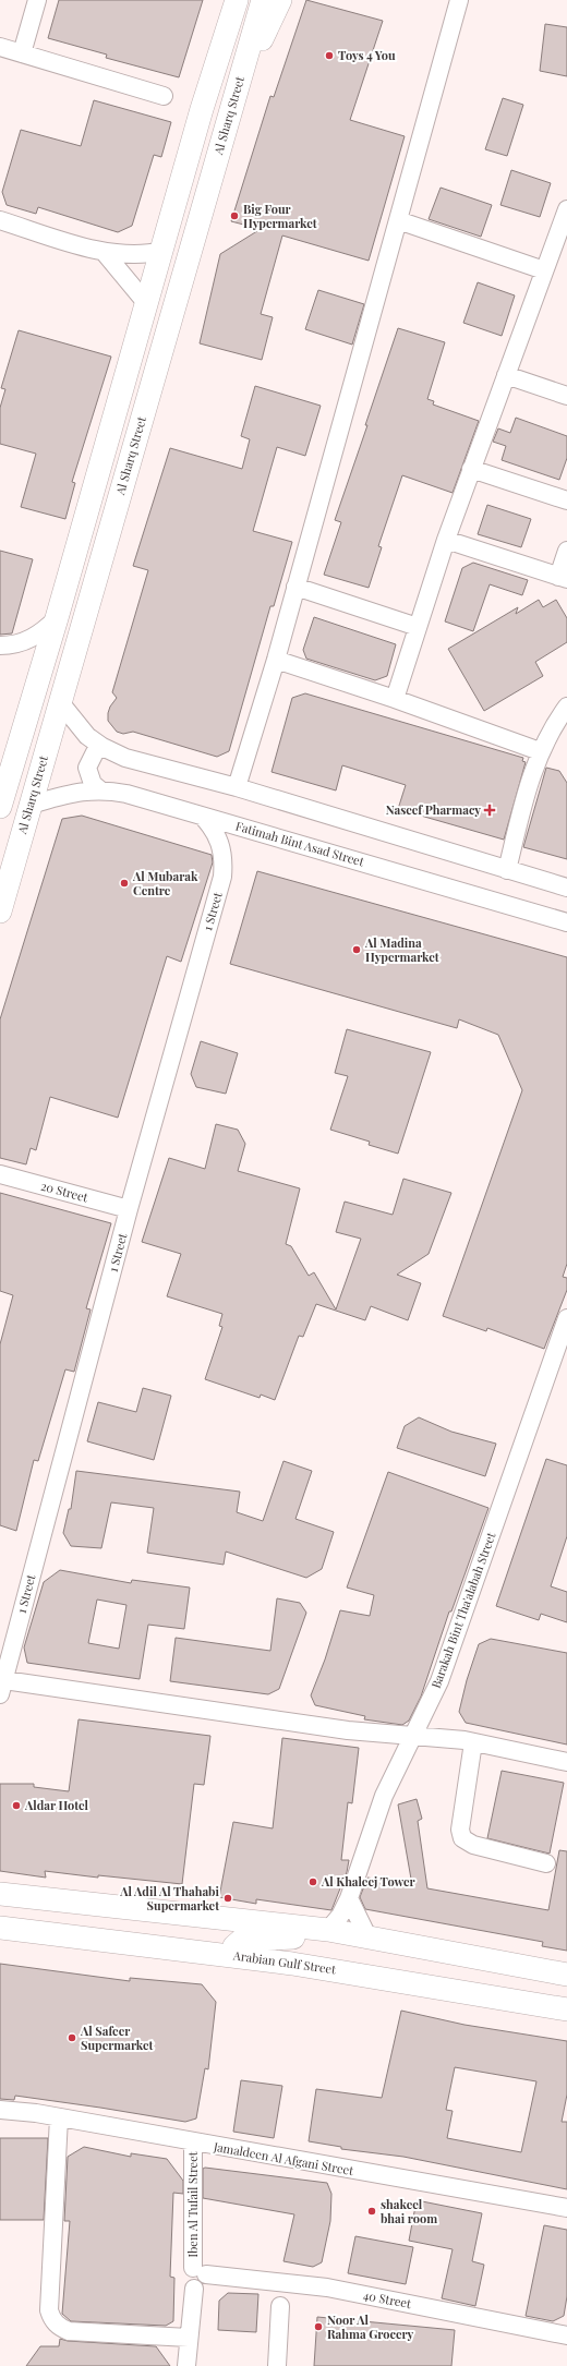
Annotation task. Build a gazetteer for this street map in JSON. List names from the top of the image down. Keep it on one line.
{"streets":{"main road":["Al Sharq Street","Arabian Gulf Street"],"street":["Fatimah Bint Asad Street","1 Street","20 Street","Barakah Bint Tha'alabah Street","Jamaldeen Al Afgani Street","Iben Al Tufail Street","40 Street"]},"crossings":[["Al Sharq Street","Fatimah Bint Asad Street"],["Fatimah Bint Asad Street","1 Street"],["1 Street","20 Street"],["Jamaldeen Al Afgani Street","Iben Al Tufail Street"],["Iben Al Tufail Street","40 Street"]],"places":{"other":["Toys 4 You","Big Four Hypermarket","Al Mubarak Centre","Al Madina Hypermarket","Aldar Hotel","Al Khaleej Tower","Al Adil Al Thahabi Supermarket","Al Safeer Supermarket","shakeel bhai room","Noor Al Rahma Grocery"],"health":["Naseef Pharmacy"]}}
